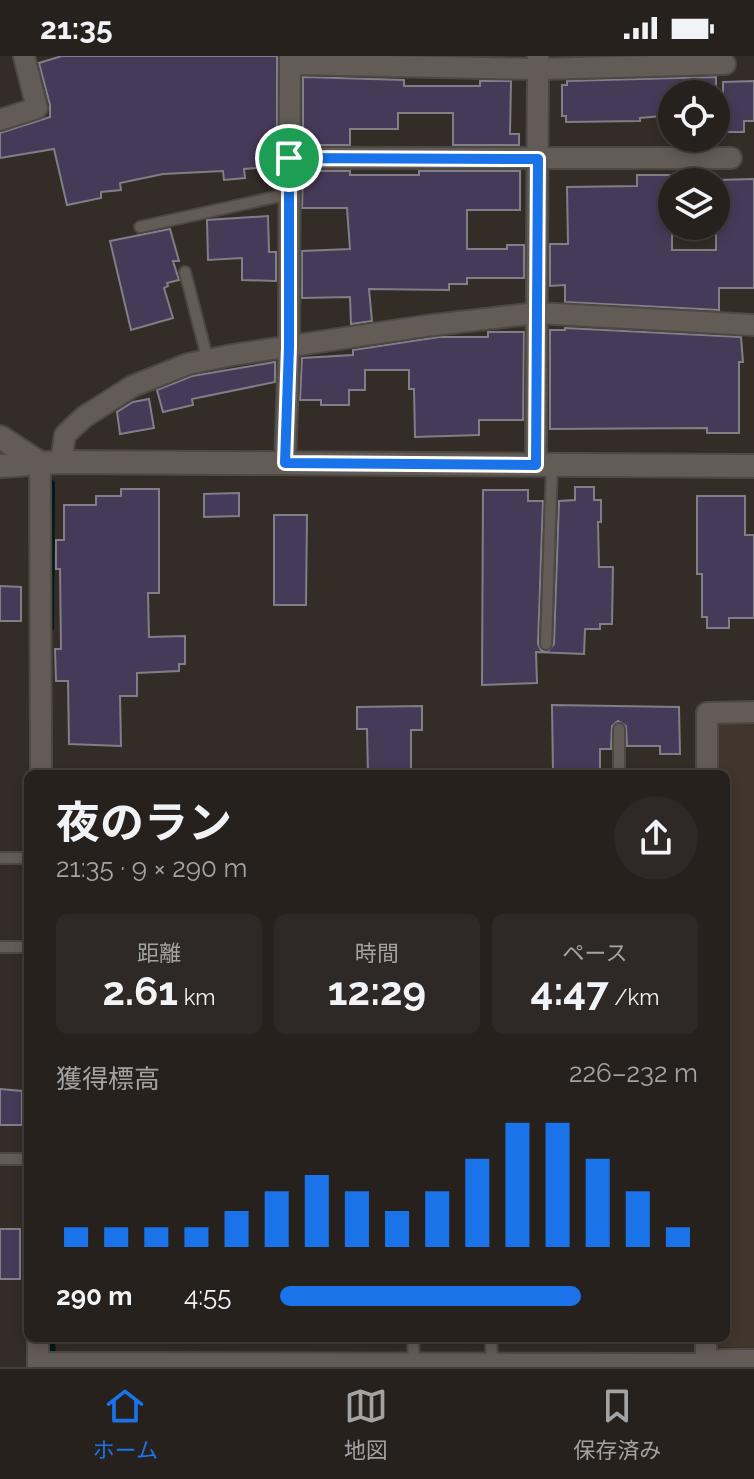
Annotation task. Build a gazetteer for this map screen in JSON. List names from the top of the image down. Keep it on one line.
{"page":{"status":"21:35","heading":["夜のラン","21:35 · 9 × 290 m"],"stats":[["距離","2.61 km"],["時間","12:29"],["ペース","4:47 /km"]],"chart":["獲得標高","226–232 m"],"list":[{"name":"290 m","note":"4:55"}],"tabs":["ホーム","地図","保存済み"]}}
